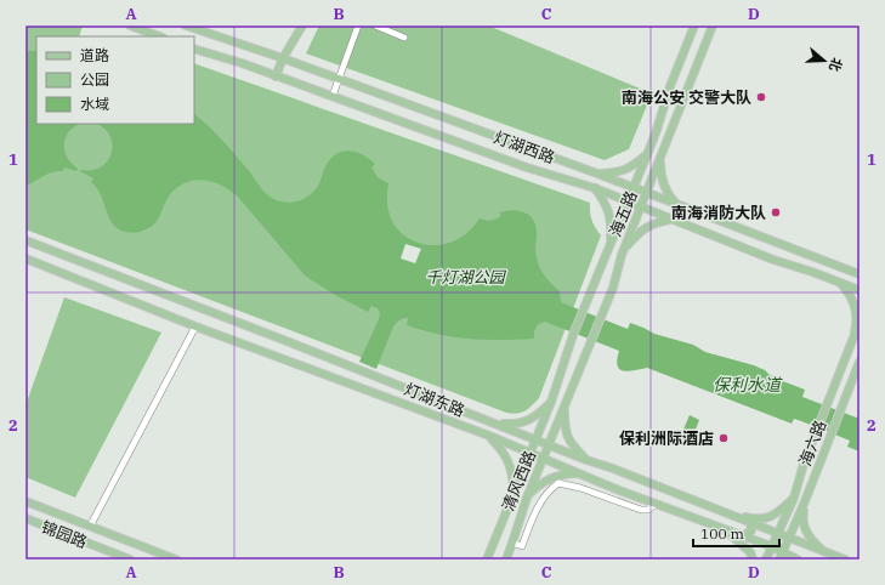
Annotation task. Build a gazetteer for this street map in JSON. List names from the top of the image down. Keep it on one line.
{"streets":{"main road":["灯湖西路","海五路","灯湖东路","海六路","清风西路","锦园路"]},"crossings":[["灯湖西路","海五路"],["灯湖西路","清风西路"],["海五路","清风西路"],["灯湖东路","海六路"],["灯湖东路","清风西路"]],"water":["保利水道"],"parks":["千灯湖公园"],"places":["南海公安 交警大队","南海消防大队","保利洲际酒店"],"legend":["道路","公园","水域"],"scale_bar":"100 m","north":"right","grid":{"columns":["A","B","C","D"],"rows":["1","2"]}}
